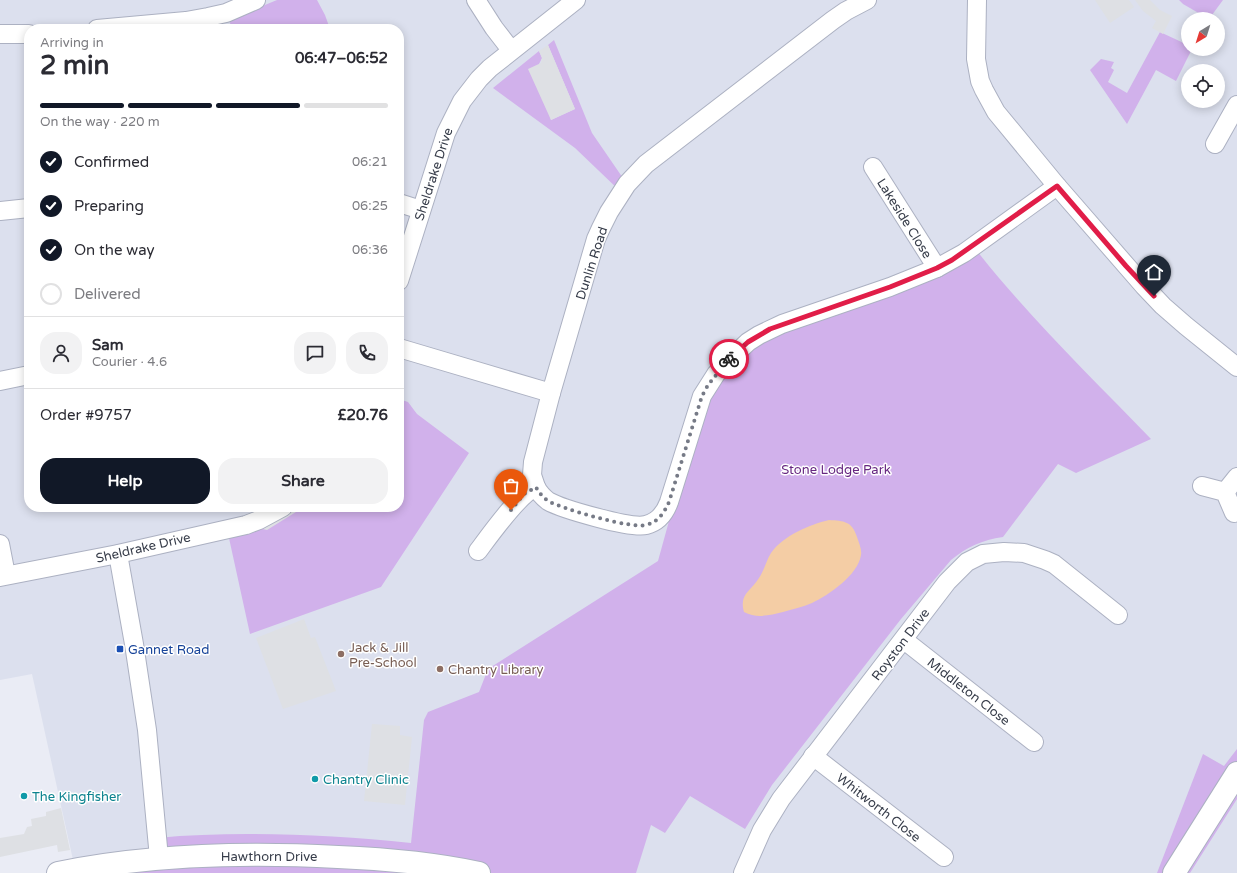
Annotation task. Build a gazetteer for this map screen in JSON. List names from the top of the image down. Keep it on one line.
{"streets":{"street":["Sheldrake Drive","Lakeside Close","Dunlin Road","Royston Drive","Middleton Close","Whitworth Close","Hawthorn Drive"]},"crossings":[["Royston Drive","Middleton Close"],["Royston Drive","Whitworth Close"]],"parks":["Stone Lodge Park"],"places":{"transit":["Gannet Road"],"other":["Jack & Jill Pre-School","Chantry Library","Chantry Clinic","The Kingfisher"]},"north":"bottom left","page":{"heading":["2 min","Arriving in","06:47–06:52"],"panel":["Sam","Courier · 4.6","Order #9757","£20.76"],"bar":"On the way · 220 m","list":[["Confirmed","06:21"],["Preparing","06:25"],["On the way","06:36"],"Delivered"],"buttons":["Help","Share"]}}
